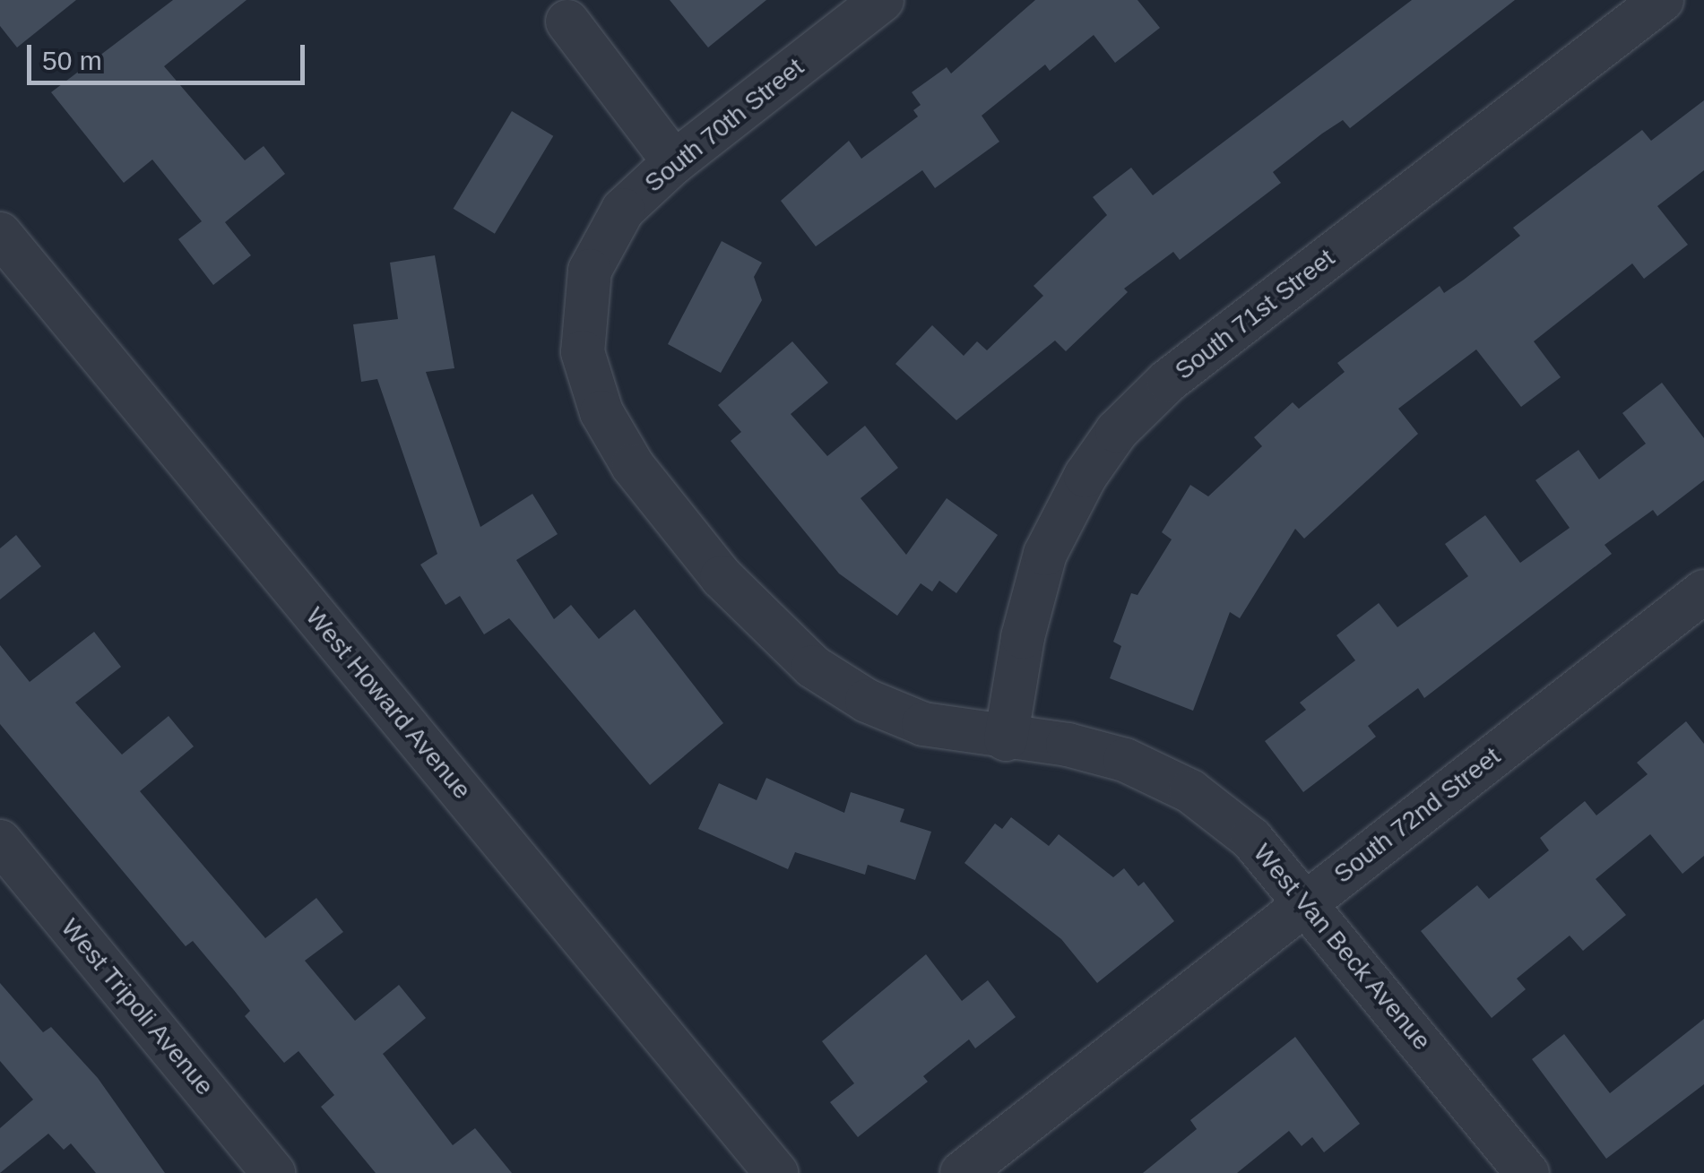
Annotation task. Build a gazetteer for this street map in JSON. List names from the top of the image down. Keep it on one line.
{"streets":{"street":["South 70th Street","South 71st Street","West Howard Avenue","South 72nd Street","West Van Beck Avenue","West Tripoli Avenue"]},"crossings":[["South 70th Street","West Van Beck Avenue"],["South 71st Street","West Van Beck Avenue"],["South 72nd Street","West Van Beck Avenue"]],"scale_bar":"50 m"}
